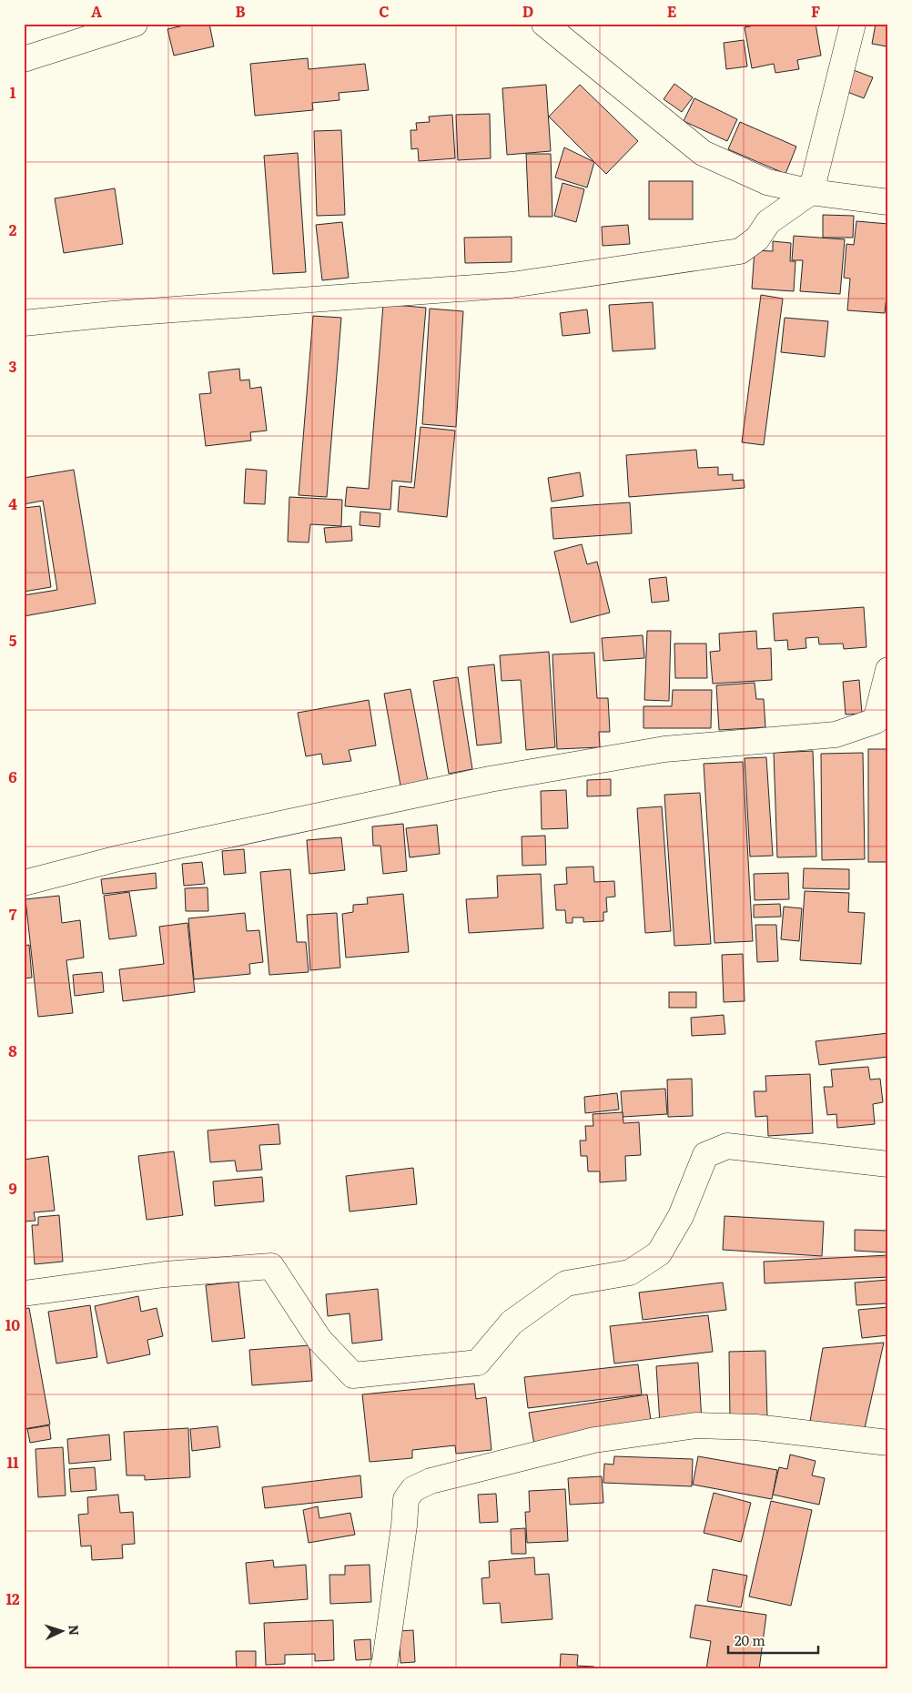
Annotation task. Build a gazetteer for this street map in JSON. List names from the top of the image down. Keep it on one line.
{"scale_bar":"20 m","north":"right","grid":{"columns":["A","B","C","D","E","F"],"rows":["1","2","3","4","5","6","7","8","9","10","11","12"]}}
